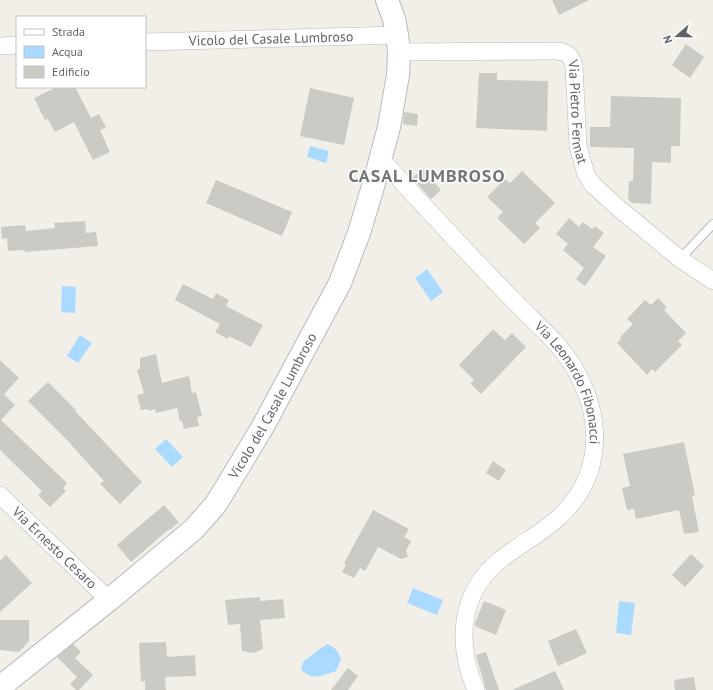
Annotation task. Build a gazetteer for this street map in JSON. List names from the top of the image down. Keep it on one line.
{"streets":{"street":["Vicolo del Casale Lumbroso","Via Pietro Fermat","Via Leonardo Fibonacci","Via Ernesto Cesaro"]},"crossings":[["Vicolo del Casale Lumbroso","Via Pietro Fermat"],["Vicolo del Casale Lumbroso","Via Leonardo Fibonacci"],["Vicolo del Casale Lumbroso","Via Ernesto Cesaro"]],"districts":["CASAL LUMBROSO"],"legend":["Strada","Acqua","Edificio"],"north":"left"}
